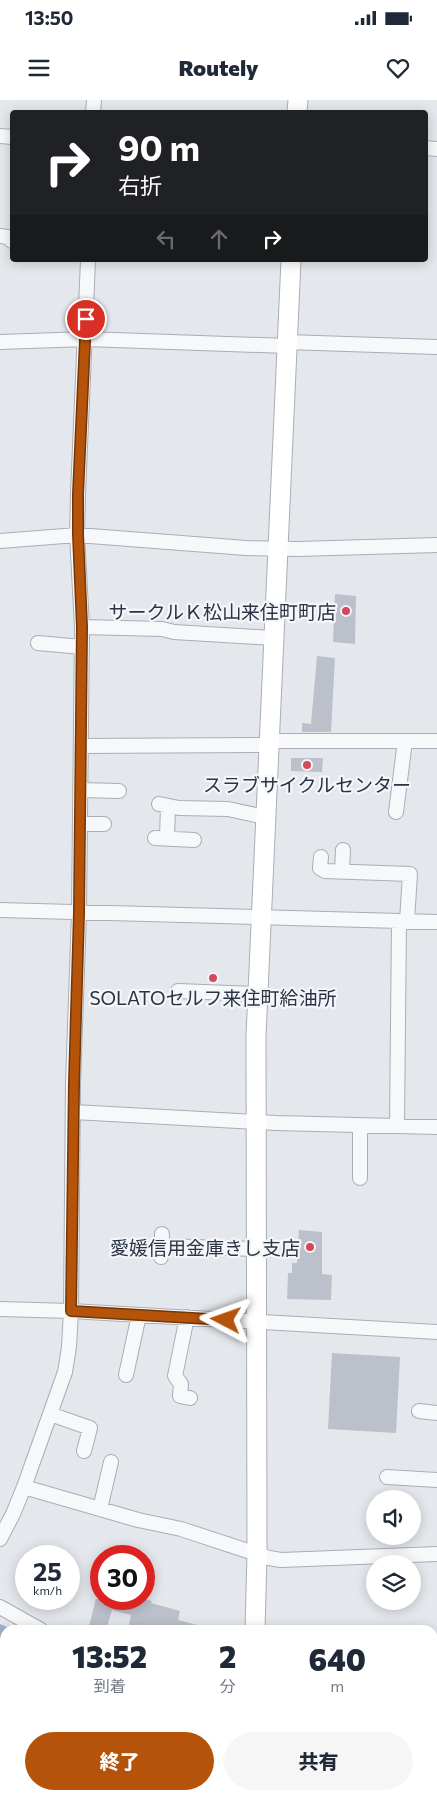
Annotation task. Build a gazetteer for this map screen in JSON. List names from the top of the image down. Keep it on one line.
{"places":["サークルＫ松山来住町町店","スラブサイクルセンター","SOLATOセルフ来住町給油所","愛媛信用金庫きし支店"],"page":{"status":"13:50","header":"Routely","turn":["90 m","右折"],"speed":"25 km/h","limit":"30","eta":["13:52","到着","2","分","640","m"],"buttons":["終了","共有"]}}
